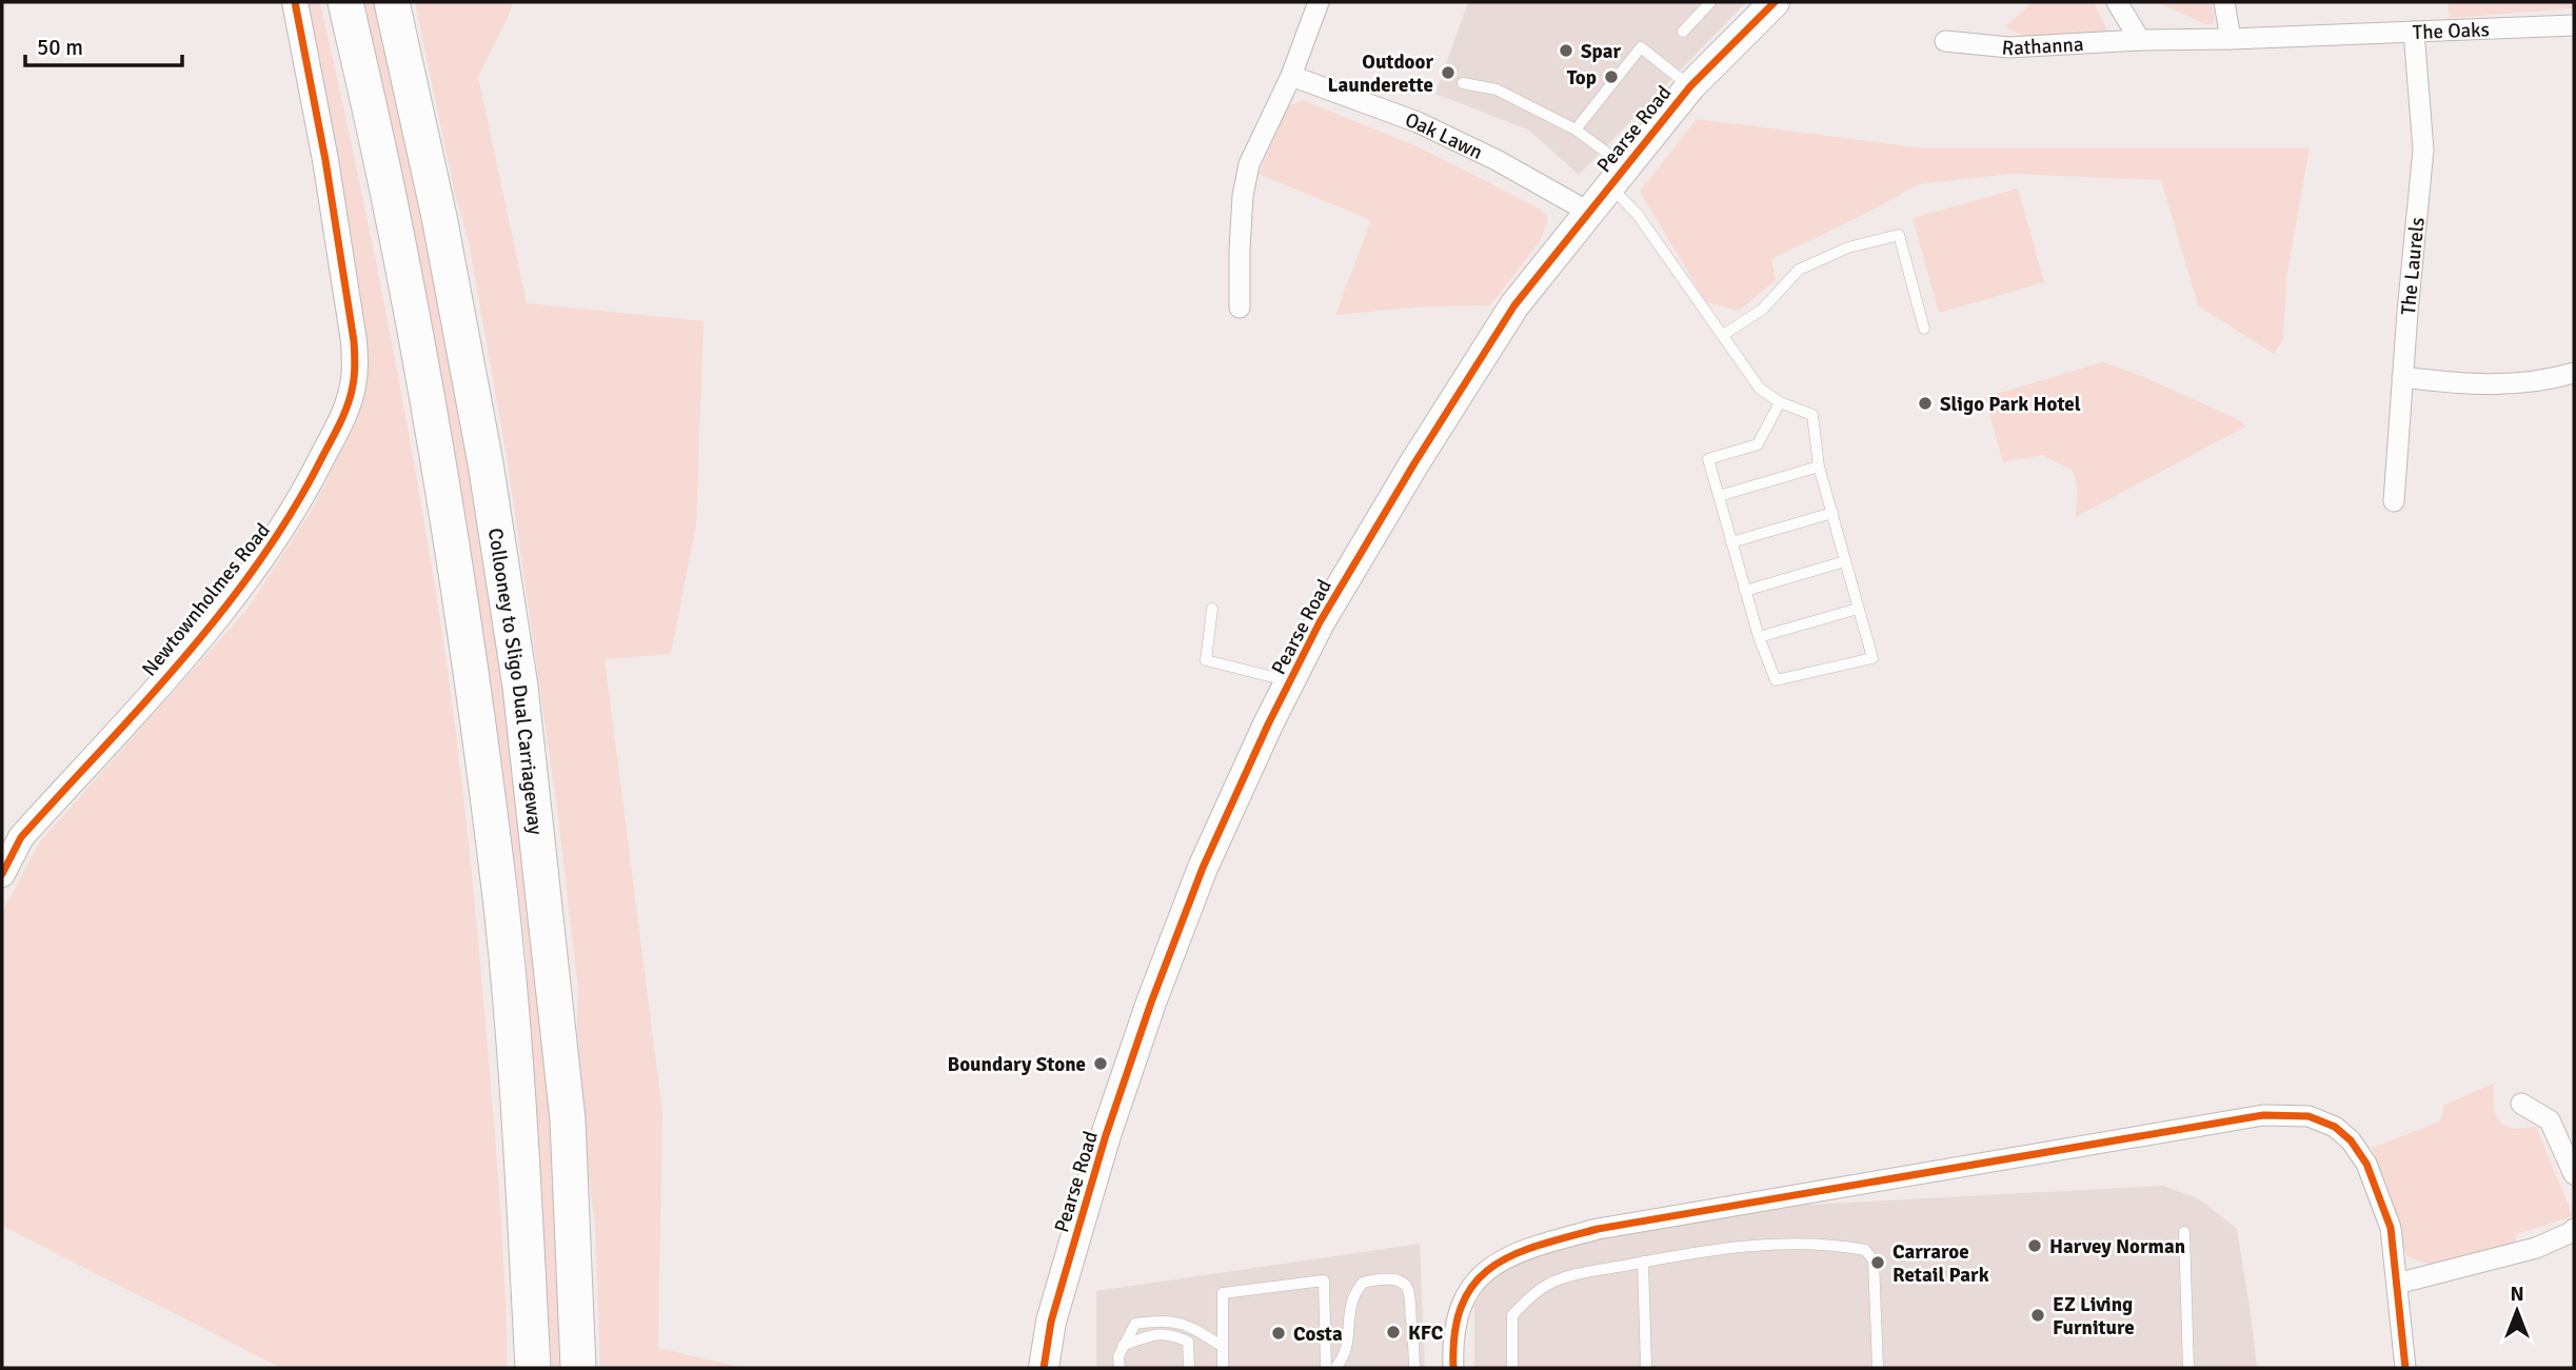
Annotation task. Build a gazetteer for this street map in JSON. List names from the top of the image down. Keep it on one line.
{"streets":{"highway":["Collooney to Sligo Dual Carriageway"],"main road":["Pearse Road"],"street":["The Oaks","Rathanna","Oak Lawn","The Laurels","Newtownholmes Road"]},"crossings":[["The Oaks","Rathanna"],["The Oaks","The Laurels"],["Pearse Road","Oak Lawn"]],"places":["Spar","Outdoor Launderette","Top","Sligo Park Hotel","Boundary Stone","Harvey Norman","Carraroe Retail Park","EZ Living Furniture","KFC","Costa"],"scale_bar":"50 m","north":"top"}
